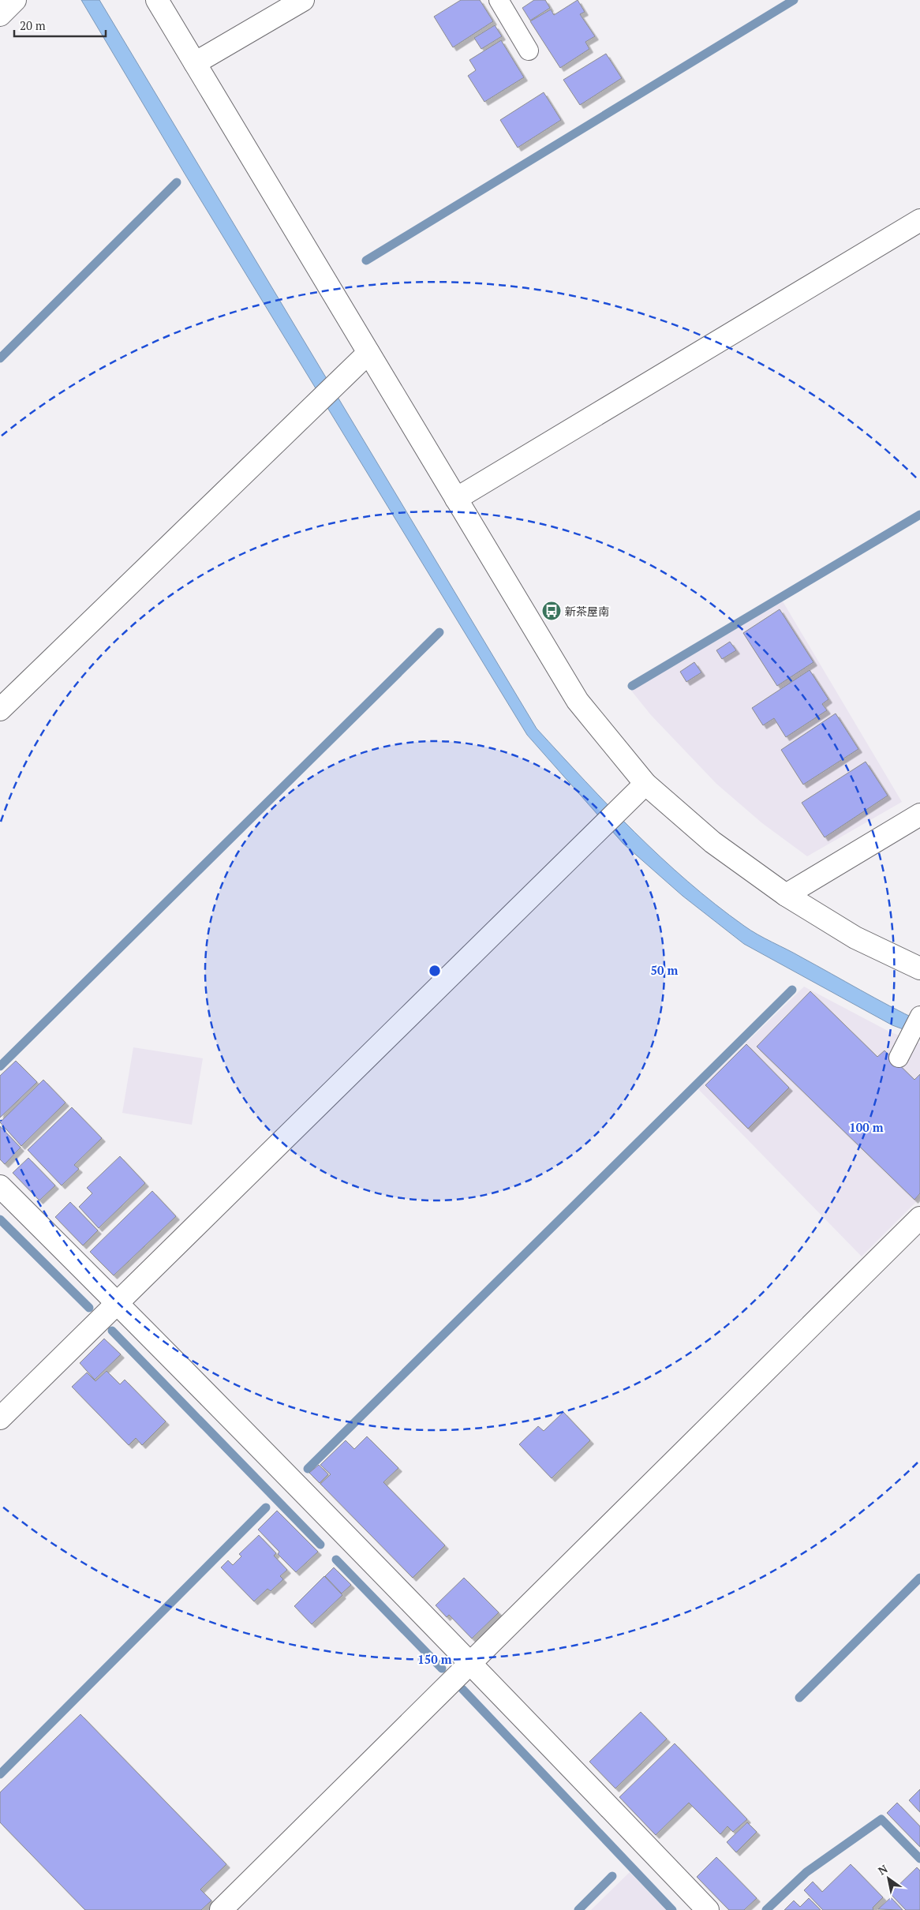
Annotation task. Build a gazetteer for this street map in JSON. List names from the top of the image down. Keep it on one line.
{"places":{"bus stop":["新茶屋南"]},"scale_bar":"20 m","north":"top left","rings":["50 m","100 m","150 m"]}
